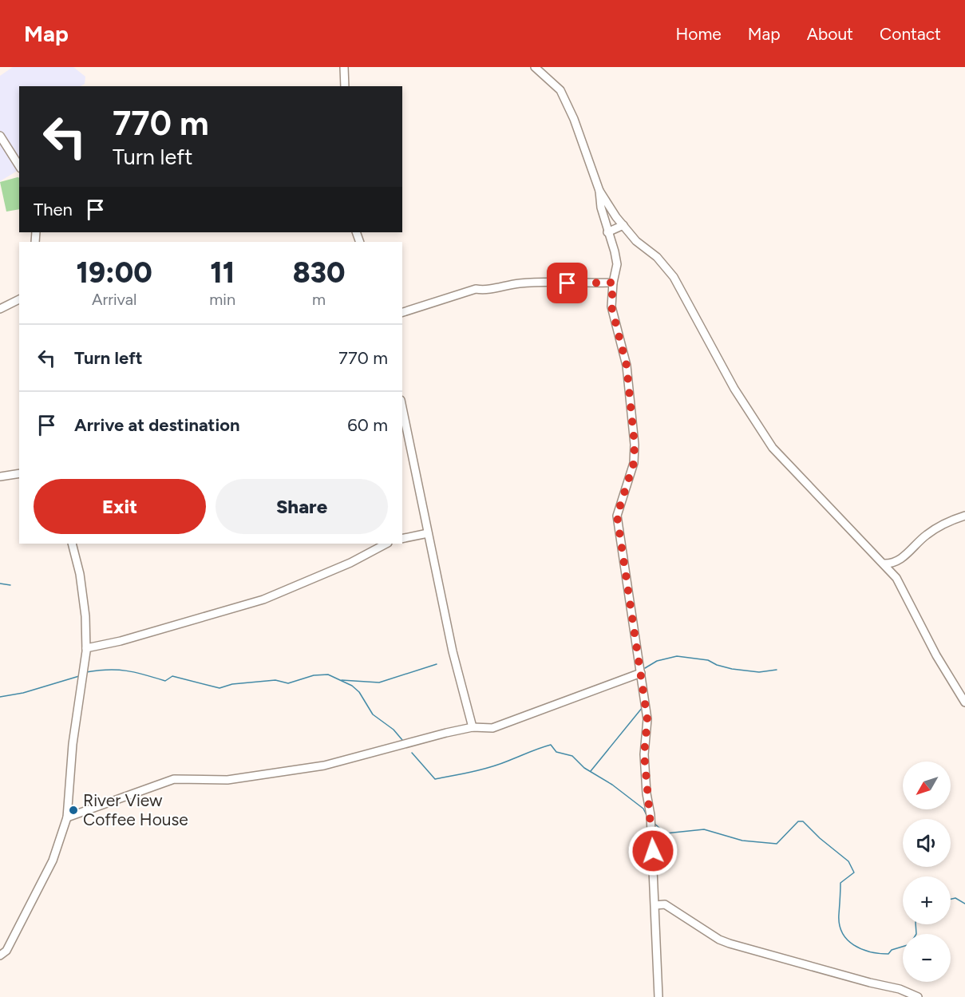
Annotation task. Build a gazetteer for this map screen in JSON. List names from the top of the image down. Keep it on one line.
{"places":["River View Coffee House"],"north":"bottom left","page":{"header":"Map","nav":["Home","Map","About","Contact"],"turn":["770 m","Turn left"],"then":"Then","eta":["19:00","Arrival","11","min","830","m"],"list":[{"name":"Turn left","value":"770 m"},{"name":"Arrive at destination","value":"60 m"}],"buttons":["Exit","Share"],"map_buttons":["+","−"]}}
